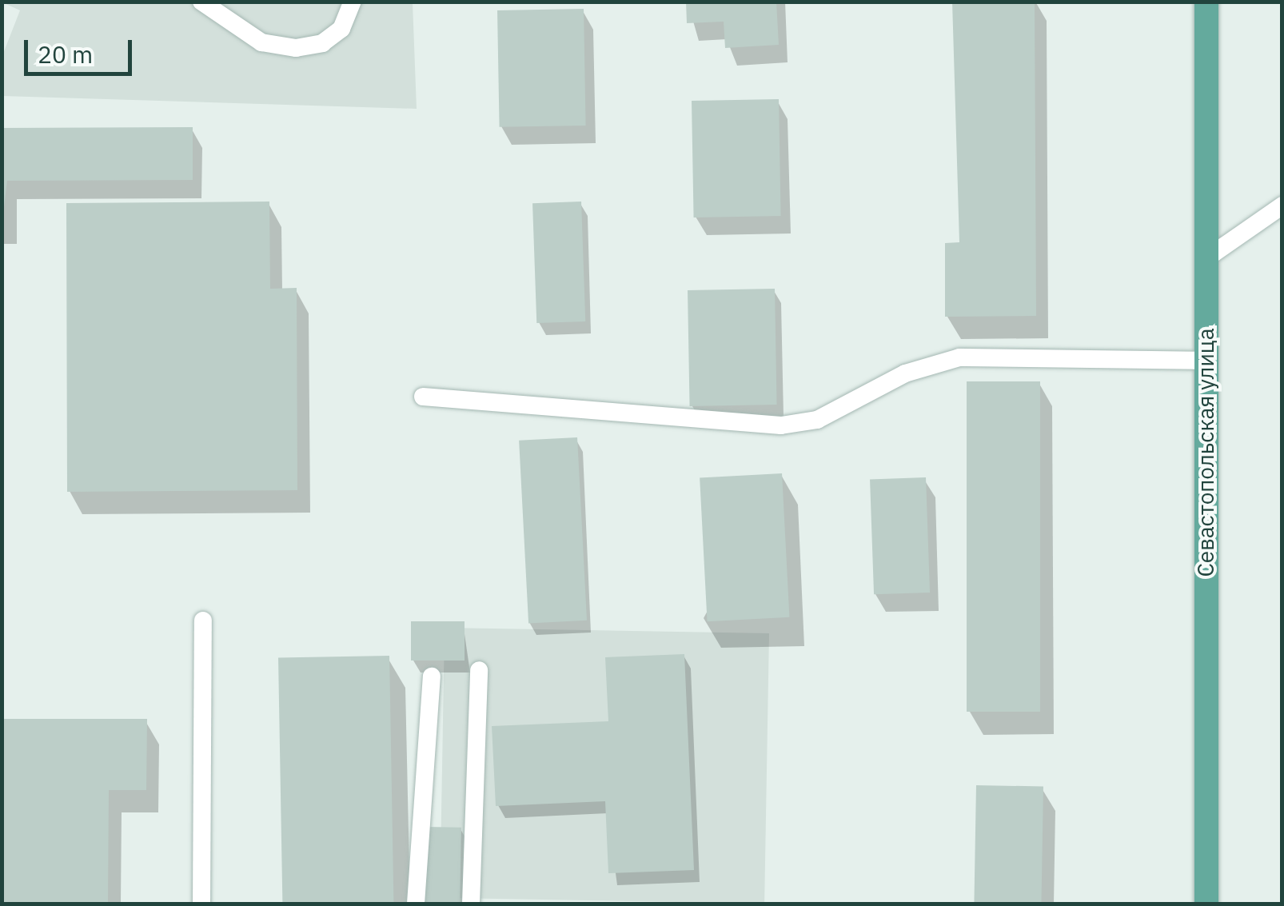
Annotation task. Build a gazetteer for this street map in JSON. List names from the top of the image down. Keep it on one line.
{"streets":{"main road":["Севастопольская улица"]},"scale_bar":"20 m"}
